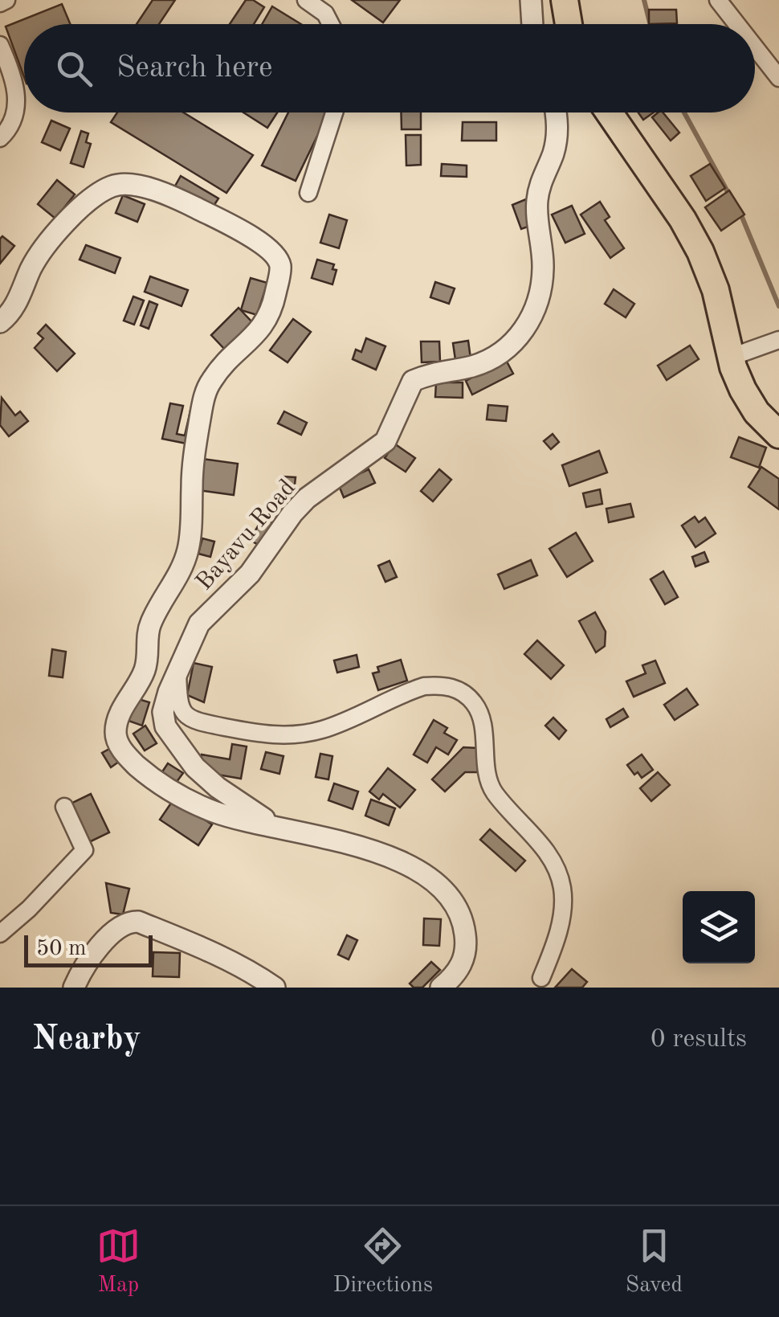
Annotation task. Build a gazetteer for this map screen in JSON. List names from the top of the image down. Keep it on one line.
{"streets":{"street":["Bayavu Road"]},"scale_bar":"50 m","page":{"search":"Search here","scale":"50 m","heading":["Nearby","0 results"],"nav":["Map","Directions","Saved"]}}
